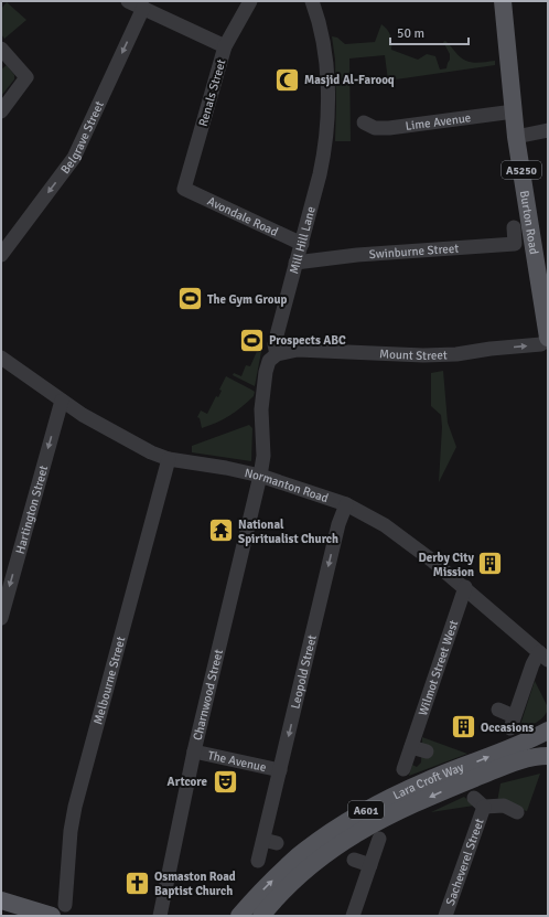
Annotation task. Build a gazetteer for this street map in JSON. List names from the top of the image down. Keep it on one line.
{"streets":{"main road":["A5250","Burton Road","Lara Croft Way","A601"],"street":["Renals Street","Lime Avenue","Belgrave Street","Avondale Road","Mill Hill Lane","Swinburne Street","Mount Street","Normanton Road","Hartington Street","Wilmot Street West","Leopold Street","Melbourne Street","Charnwood Street","The Avenue","Sacheverel Street"]},"crossings":[["Renals Street","Avondale Road"],["Lime Avenue","Burton Road"],["Avondale Road","Mill Hill Lane"],["Burton Road","Mount Street"],["Mill Hill Lane","Swinburne Street"],["Mill Hill Lane","Mount Street"],["Mill Hill Lane","Normanton Road"],["Mill Hill Lane","Charnwood Street"],["Normanton Road","Hartington Street"],["Normanton Road","Wilmot Street West"],["Normanton Road","Leopold Street"],["Normanton Road","Melbourne Street"],["Normanton Road","Charnwood Street"],["Leopold Street","The Avenue"],["Charnwood Street","The Avenue"]],"one_way":["Belgrave Street","Mount Street","Hartington Street","Leopold Street"],"places":{"mosque":["Masjid Al-Farooq"],"sports":["The Gym Group","Prospects ABC"],"temple":["National Spiritualist Church"],"building":["Derby City Mission","Occasions"],"theatre":["Artcore"],"church":["Osmaston Road Baptist Church"]},"scale_bar":"50 m"}
